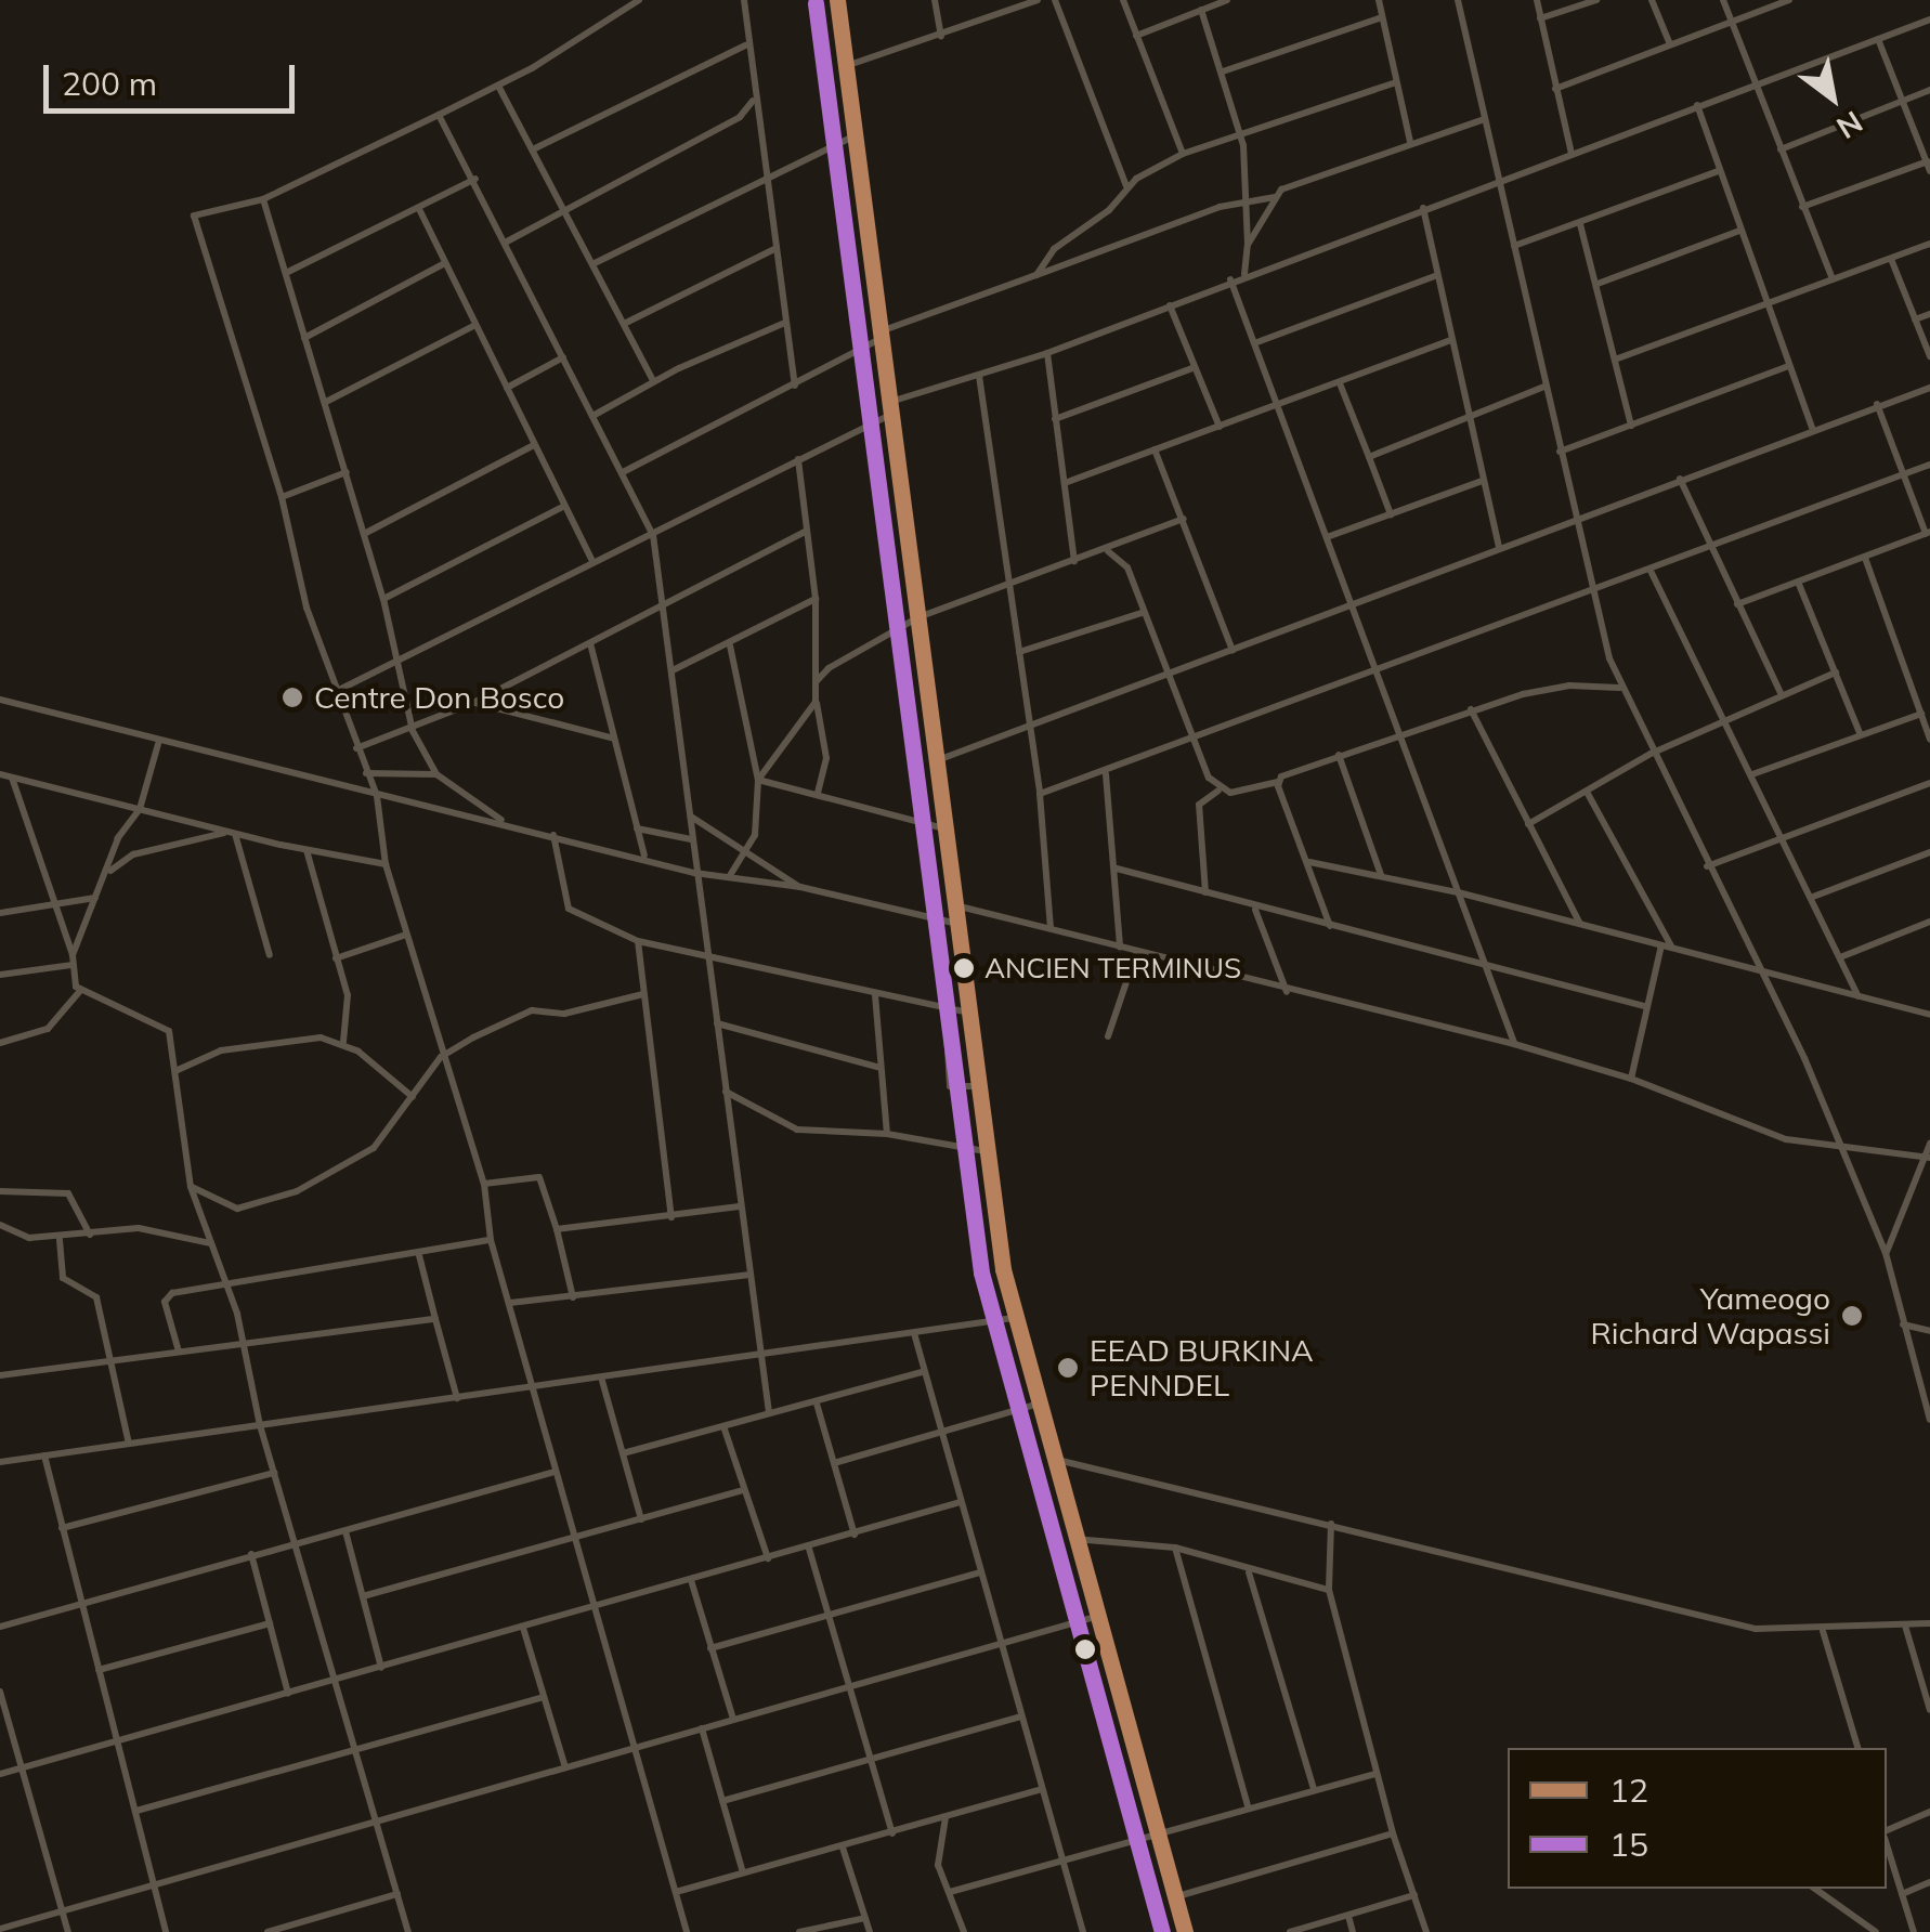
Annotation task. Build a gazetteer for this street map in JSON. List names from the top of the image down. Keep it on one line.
{"places":["Centre Don Bosco","ANCIEN TERMINUS","Yameogo Richard Wapassi","EEAD BURKINA PENNDEL"],"lines":["transit line 12","transit line 15"],"legend":["12","15"],"scale_bar":"200 m","north":"bottom right"}
